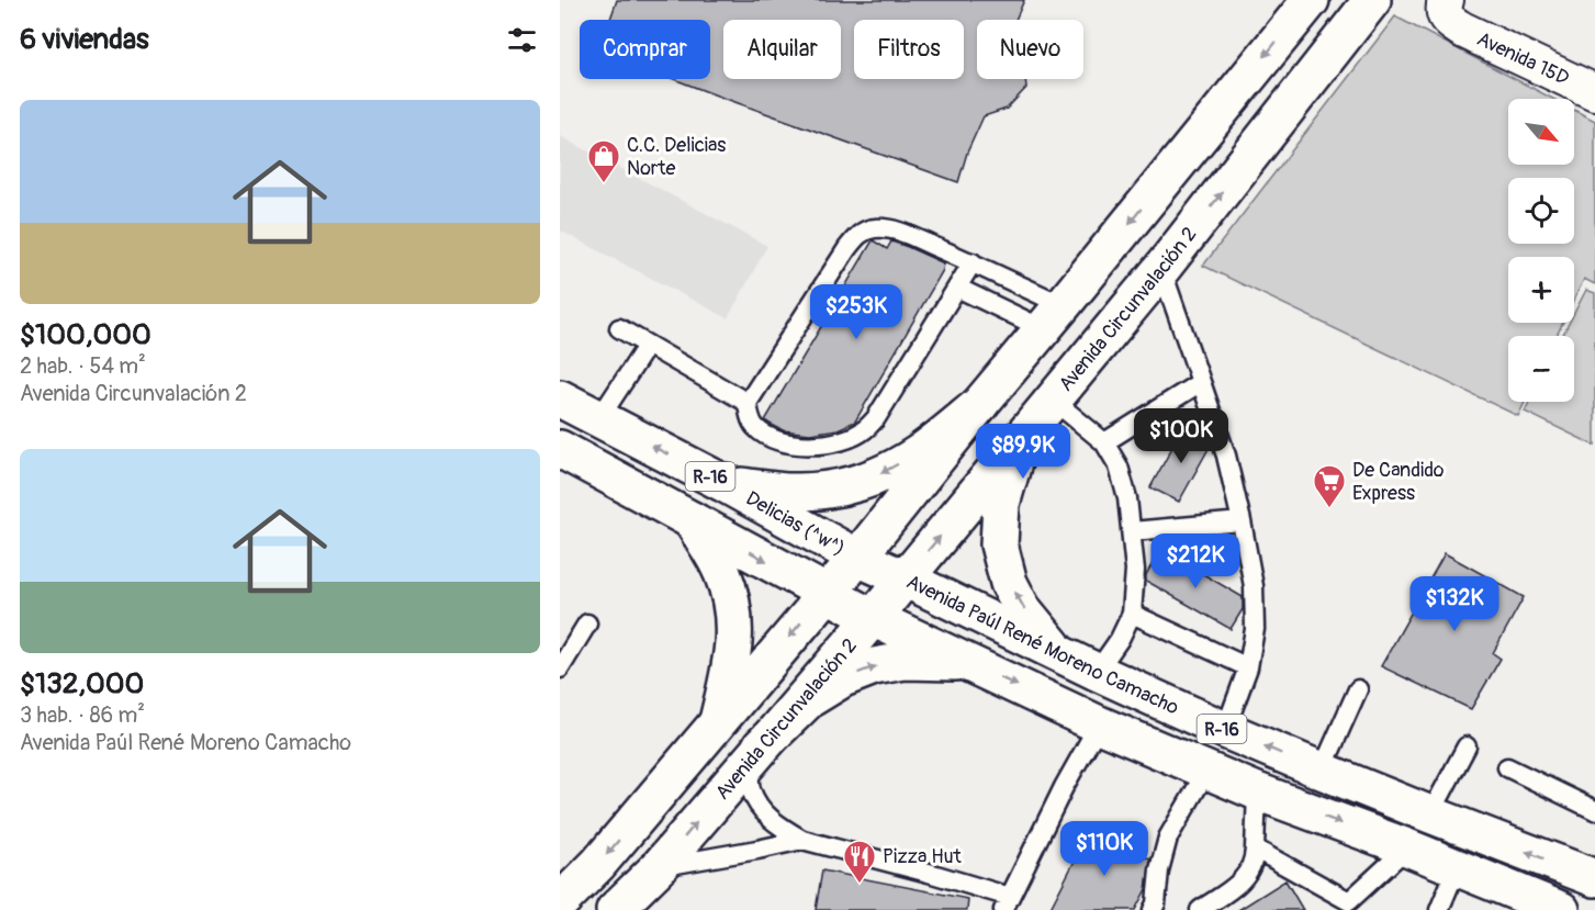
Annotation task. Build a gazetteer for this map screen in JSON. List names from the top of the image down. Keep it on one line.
{"streets":{"main road":["Avenida Circunvalación 2","R-16","Delicias (^w^)","Avenida Paúl René Moreno Camacho"],"street":["Avenida 15D"]},"crossings":[["Avenida Circunvalación 2","R-16"],["Avenida Circunvalación 2","Avenida Paúl René Moreno Camacho"],["Delicias (^w^)","Avenida Paúl René Moreno Camacho"]],"places":{"shop":["C.C. Delicias Norte"],"supermarket":["De Candido Express"],"restaurant":["Pizza Hut"]},"north":"bottom right","page":{"heading":"6 viviendas","chip":["Comprar","Alquilar","Filtros","Nuevo"],"list":[{"name":"$100,000","note":"2 hab. · 54 m² · Avenida Circunvalación 2"},{"name":"$132,000","note":"3 hab. · 86 m² · Avenida Paúl René Moreno Camacho"}],"map_buttons":["+","−"],"price":["$253K","$100K","$89.9K","$212K","$132K","$110K"]}}
